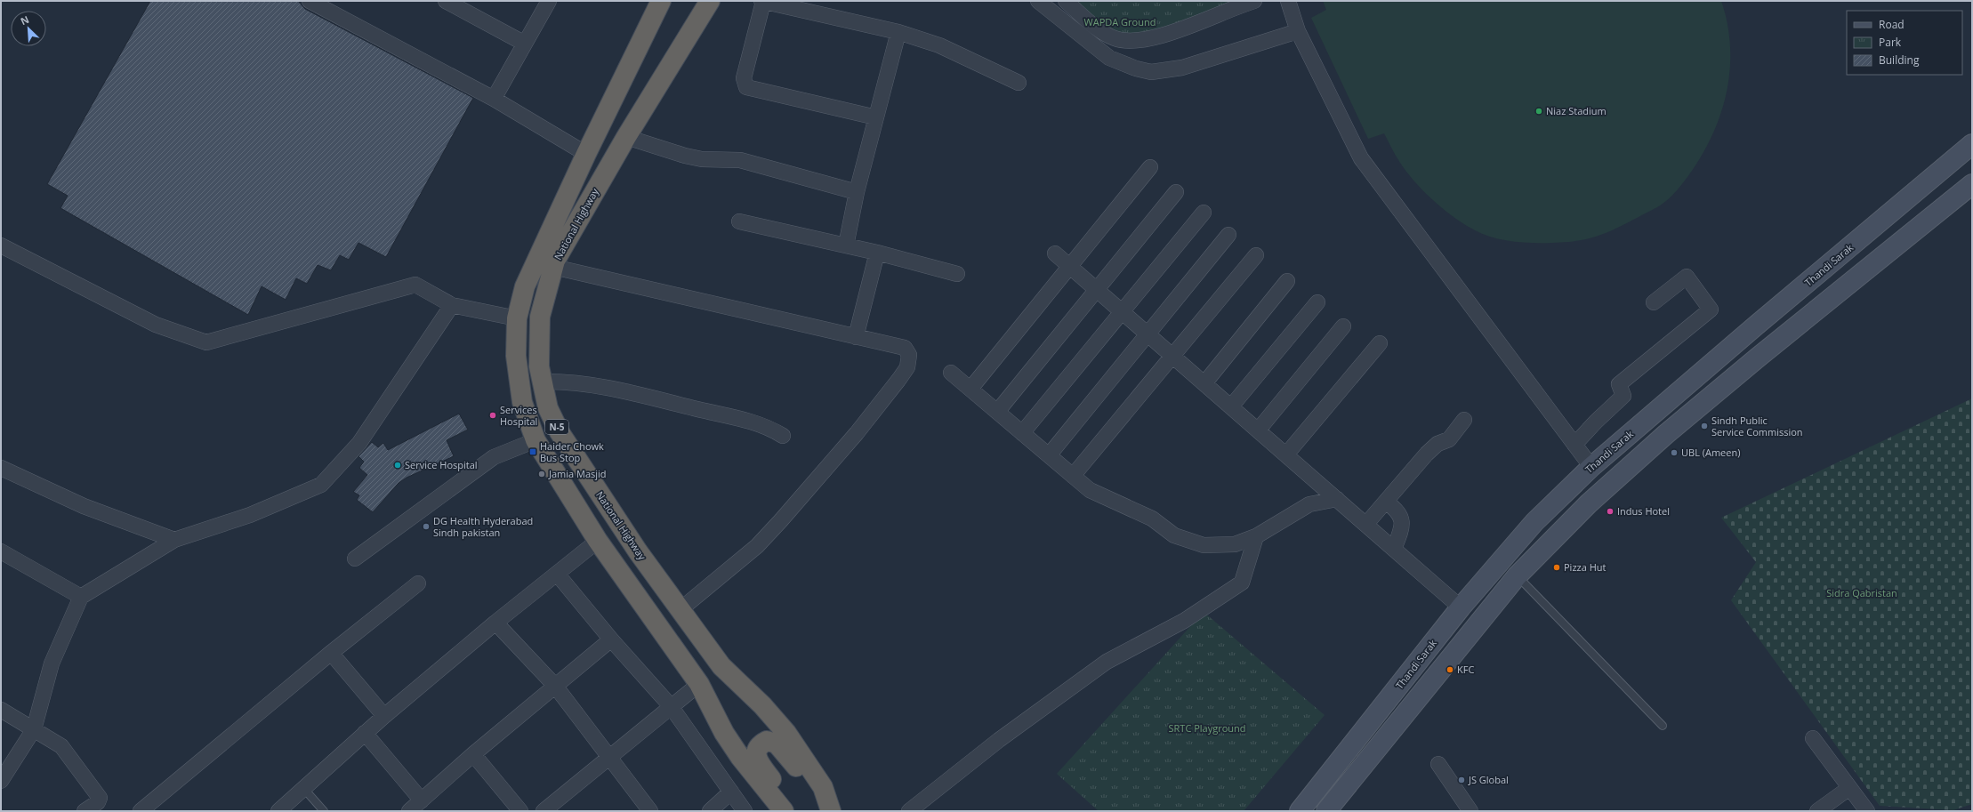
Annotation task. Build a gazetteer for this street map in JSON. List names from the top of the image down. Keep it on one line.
{"streets":{"highway":["National Highway","N-5"],"main road":["Thandi Sarak"]},"parks":["WAPDA Ground","Sidra Qabristan","SRTC Playground"],"places":{"other":["Niaz Stadium","Services Hospital","Sindh Public Service Commission","UBL (Ameen)","Service Hospital","Jamia Masjid","Indus Hotel","DG Health Hyderabad Sindh pakistan","Pizza Hut","KFC","JS Global"],"transit":["Haider Chowk Bus Stop"]},"legend":["Road","Park","Building"],"north":"top left"}
